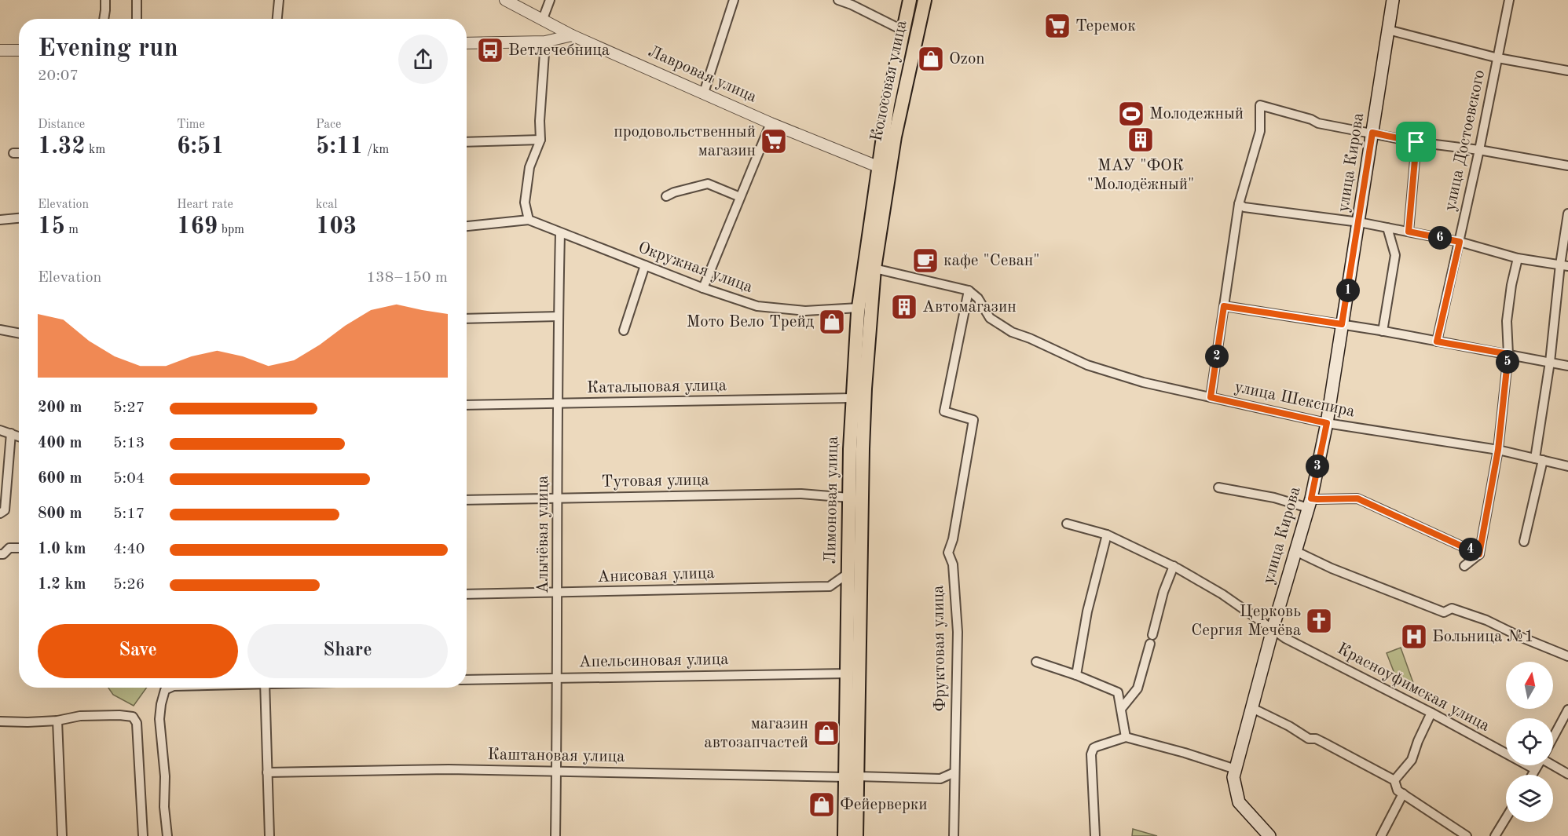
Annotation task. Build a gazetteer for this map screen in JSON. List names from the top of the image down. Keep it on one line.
{"streets":{"highway":["Колосовая улица","Лимоновая улица"],"main road":["улица Кирова"],"street":["Лавровая улица","улица Достоевского","Окружная улица","Катальповая улица","улица Шекспира","Тутовая улица","Алычёвая улица","Анисовая улица","Фруктовая улица","Апельсиновая улица","Красноуфимская улица","Каштановая улица"]},"crossings":[["Лавровая улица","Колосовая улица"],["Лавровая улица","Лимоновая улица"],["Колосовая улица","Лимоновая улица"],["улица Кирова","улица Шекспира"],["улица Кирова","Красноуфимская улица"],["Окружная улица","Лимоновая улица"],["Окружная улица","Алычёвая улица"],["Катальповая улица","Лимоновая улица"],["Катальповая улица","Алычёвая улица"],["улица Шекспира","Фруктовая улица"],["Тутовая улица","Лимоновая улица"],["Тутовая улица","Алычёвая улица"],["Лимоновая улица","Анисовая улица"],["Лимоновая улица","Апельсиновая улица"],["Лимоновая улица","Каштановая улица"],["Алычёвая улица","Анисовая улица"],["Алычёвая улица","Апельсиновая улица"],["Алычёвая улица","Каштановая улица"],["Фруктовая улица","Каштановая улица"]],"places":{"supermarket":["Теремок","продовольственный магазин"],"bus stop":["Ветлечебница"],"shop":["Ozon","Мото Вело Трейд","магазин автозапчастей","Фейерверки"],"sports":["Молодежный"],"building":["МАУ \"ФОК \"Молодёжный\"","Автомагазин"],"cafe":["кафе \"Севан\""],"church":["Церковь Сергия Мечёва"],"hospital":["Больница №1"]},"north":"top","page":{"heading":["Evening run","20:07"],"stats":[["Distance","1.32 km"],["Time","6:51"],["Pace","5:11 /km"],["Elevation","15 m"],["Heart rate","169 bpm"],["kcal","103"]],"pins":["6","1","2","5","3","4"],"chart":["Elevation","138–150 m"],"list":[{"name":"200 m","note":"5:27"},{"name":"400 m","note":"5:13"},{"name":"600 m","note":"5:04"},{"name":"800 m","note":"5:17"},{"name":"1.0 km","note":"4:40"},{"name":"1.2 km","note":"5:26"}],"buttons":["Save","Share"]}}
